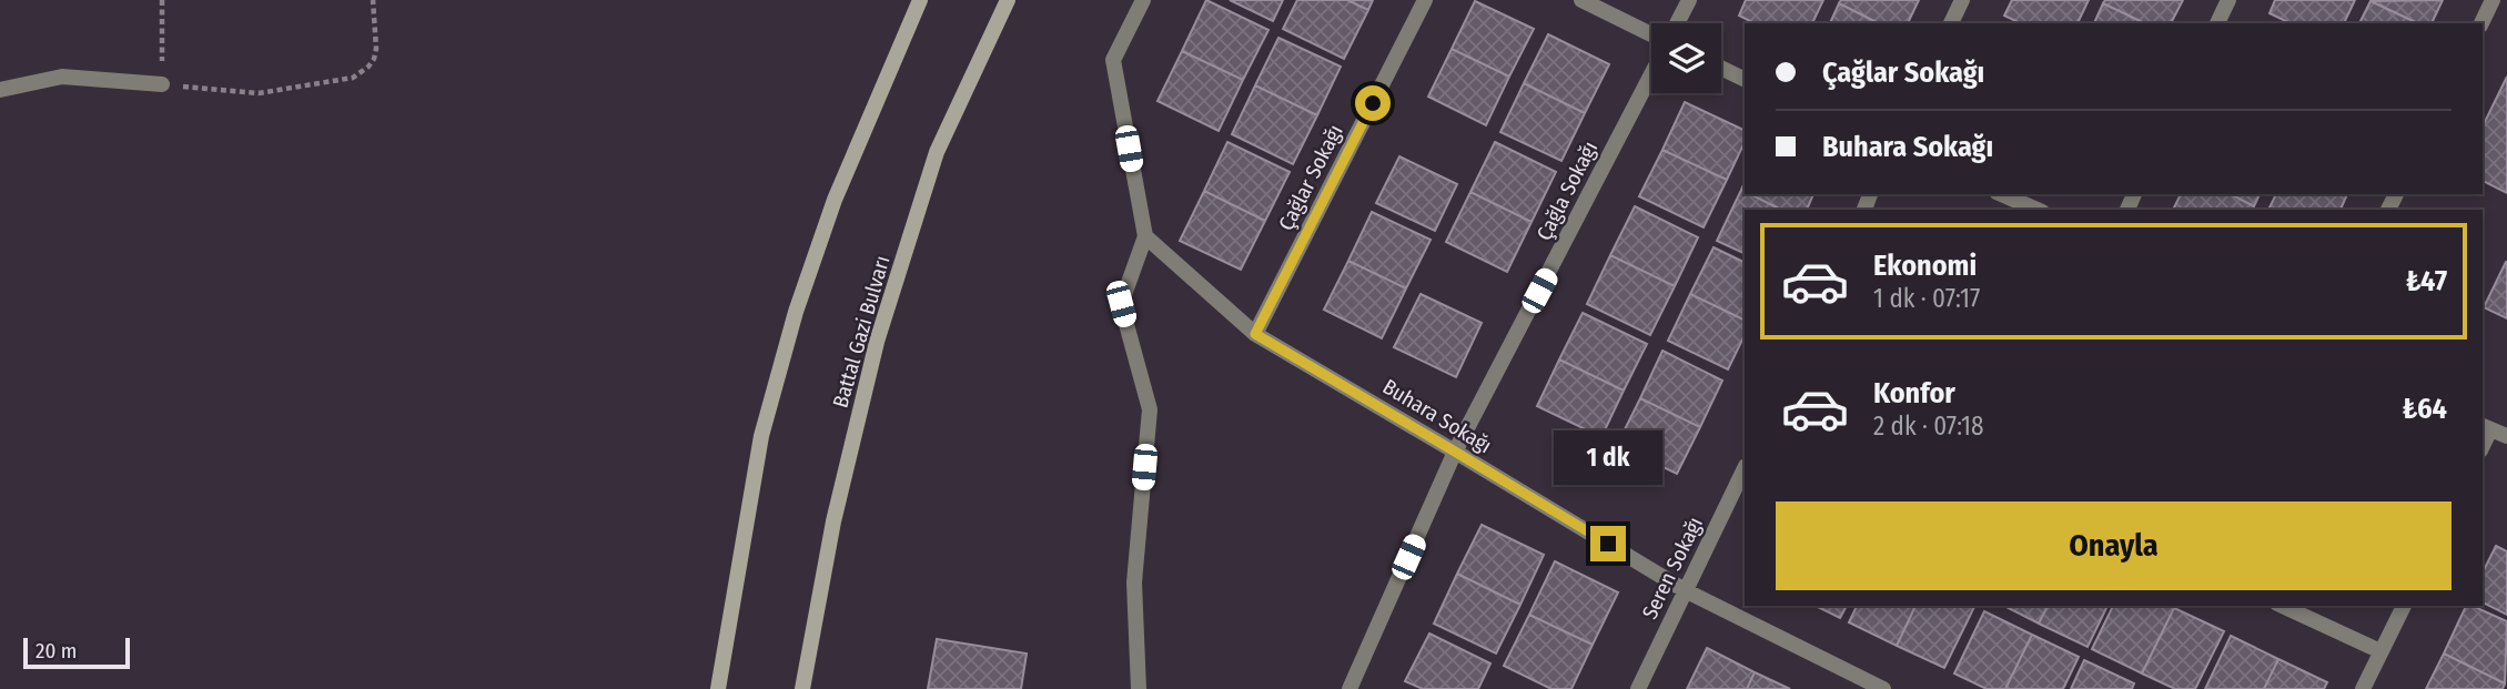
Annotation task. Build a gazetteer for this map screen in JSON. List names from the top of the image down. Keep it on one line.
{"streets":{"street":["Çağlar Sokağı","Çağla Sokağı","Battal Gazi Bulvarı","Buhara Sokağı","Seren Sokağı"]},"crossings":[["Çağlar Sokağı","Buhara Sokağı"],["Çağla Sokağı","Buhara Sokağı"],["Buhara Sokağı","Seren Sokağı"]],"scale_bar":"20 m","page":{"banner":["Çağlar Sokağı","Buhara Sokağı"],"list":[{"name":"Ekonomi","note":"1 dk · 07:17","value":"₺47"},{"name":"Konfor","note":"2 dk · 07:18","value":"₺64"}],"bubble":"1 dk","buttons":"Onayla","scale":"20 m"}}
